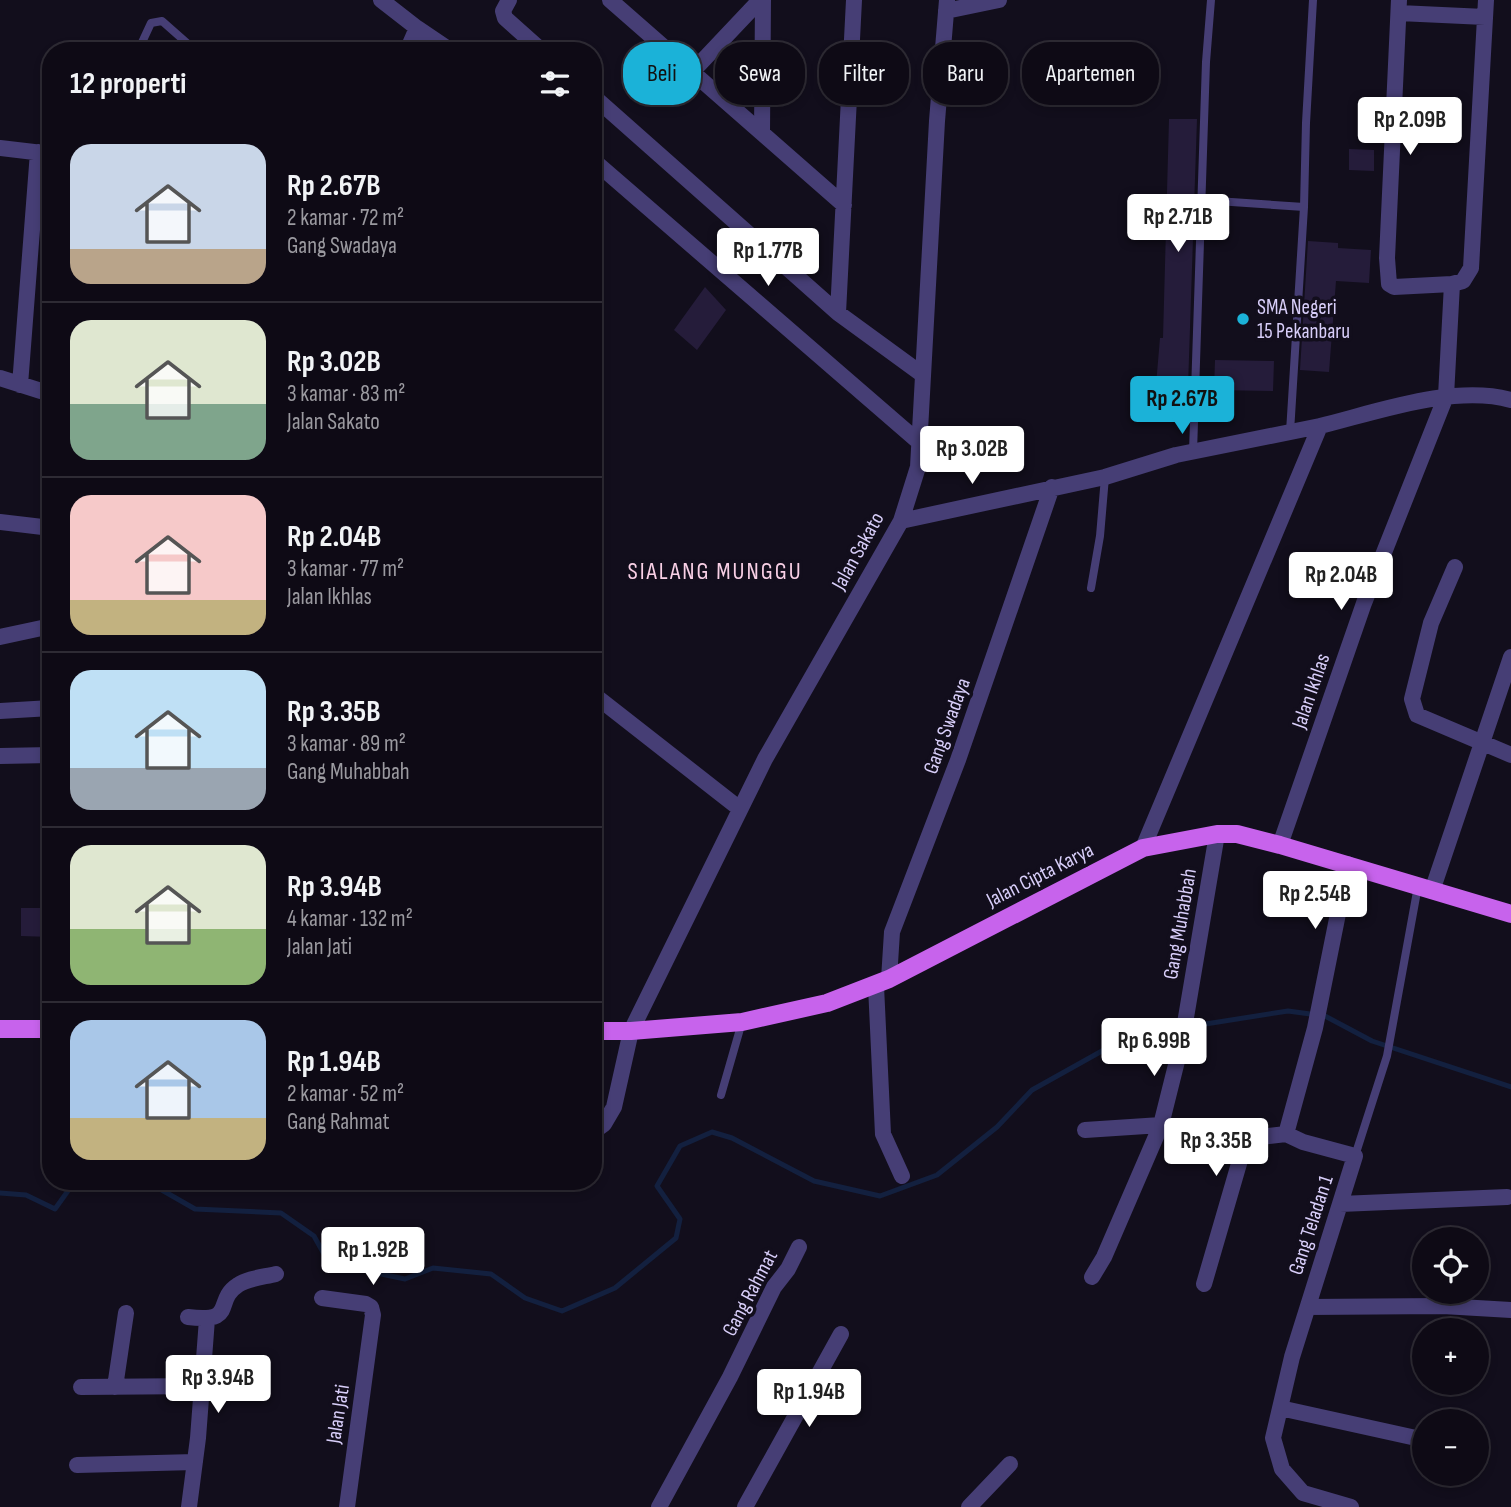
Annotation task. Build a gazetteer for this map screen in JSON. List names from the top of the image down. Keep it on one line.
{"streets":{"main road":["Jalan Cipta Karya"],"street":["Jalan Sakato","Jalan Ikhlas","Gang Swadaya","Gang Muhabbah","Gang Teladan 1","Gang Rahmat","Jalan Jati"]},"crossings":[["Jalan Sakato","Jalan Cipta Karya"],["Jalan Ikhlas","Jalan Cipta Karya"],["Gang Swadaya","Jalan Cipta Karya"],["Jalan Cipta Karya","Gang Muhabbah"],["Jalan Cipta Karya","Gang Teladan 1"]],"districts":["SIALANG MUNGGU"],"places":["SMA Negeri 15 Pekanbaru"],"page":{"chip":["Beli","Sewa","Filter","Baru","Apartemen"],"heading":"12 properti","price":["Rp 2.09B","Rp 2.71B","Rp 1.77B","Rp 2.67B","Rp 3.02B","Rp 2.04B","Rp 2.54B","Rp 6.99B","Rp 3.35B","Rp 1.92B","Rp 3.94B","Rp 1.94B"],"list":[{"name":"Rp 2.67B","note":"2 kamar · 72 m² · Gang Swadaya"},{"name":"Rp 3.02B","note":"3 kamar · 83 m² · Jalan Sakato"},{"name":"Rp 2.04B","note":"3 kamar · 77 m² · Jalan Ikhlas"},{"name":"Rp 3.35B","note":"3 kamar · 89 m² · Gang Muhabbah"},{"name":"Rp 3.94B","note":"4 kamar · 132 m² · Jalan Jati"},{"name":"Rp 1.94B","note":"2 kamar · 52 m² · Gang Rahmat"}],"map_buttons":["+","−"]}}
